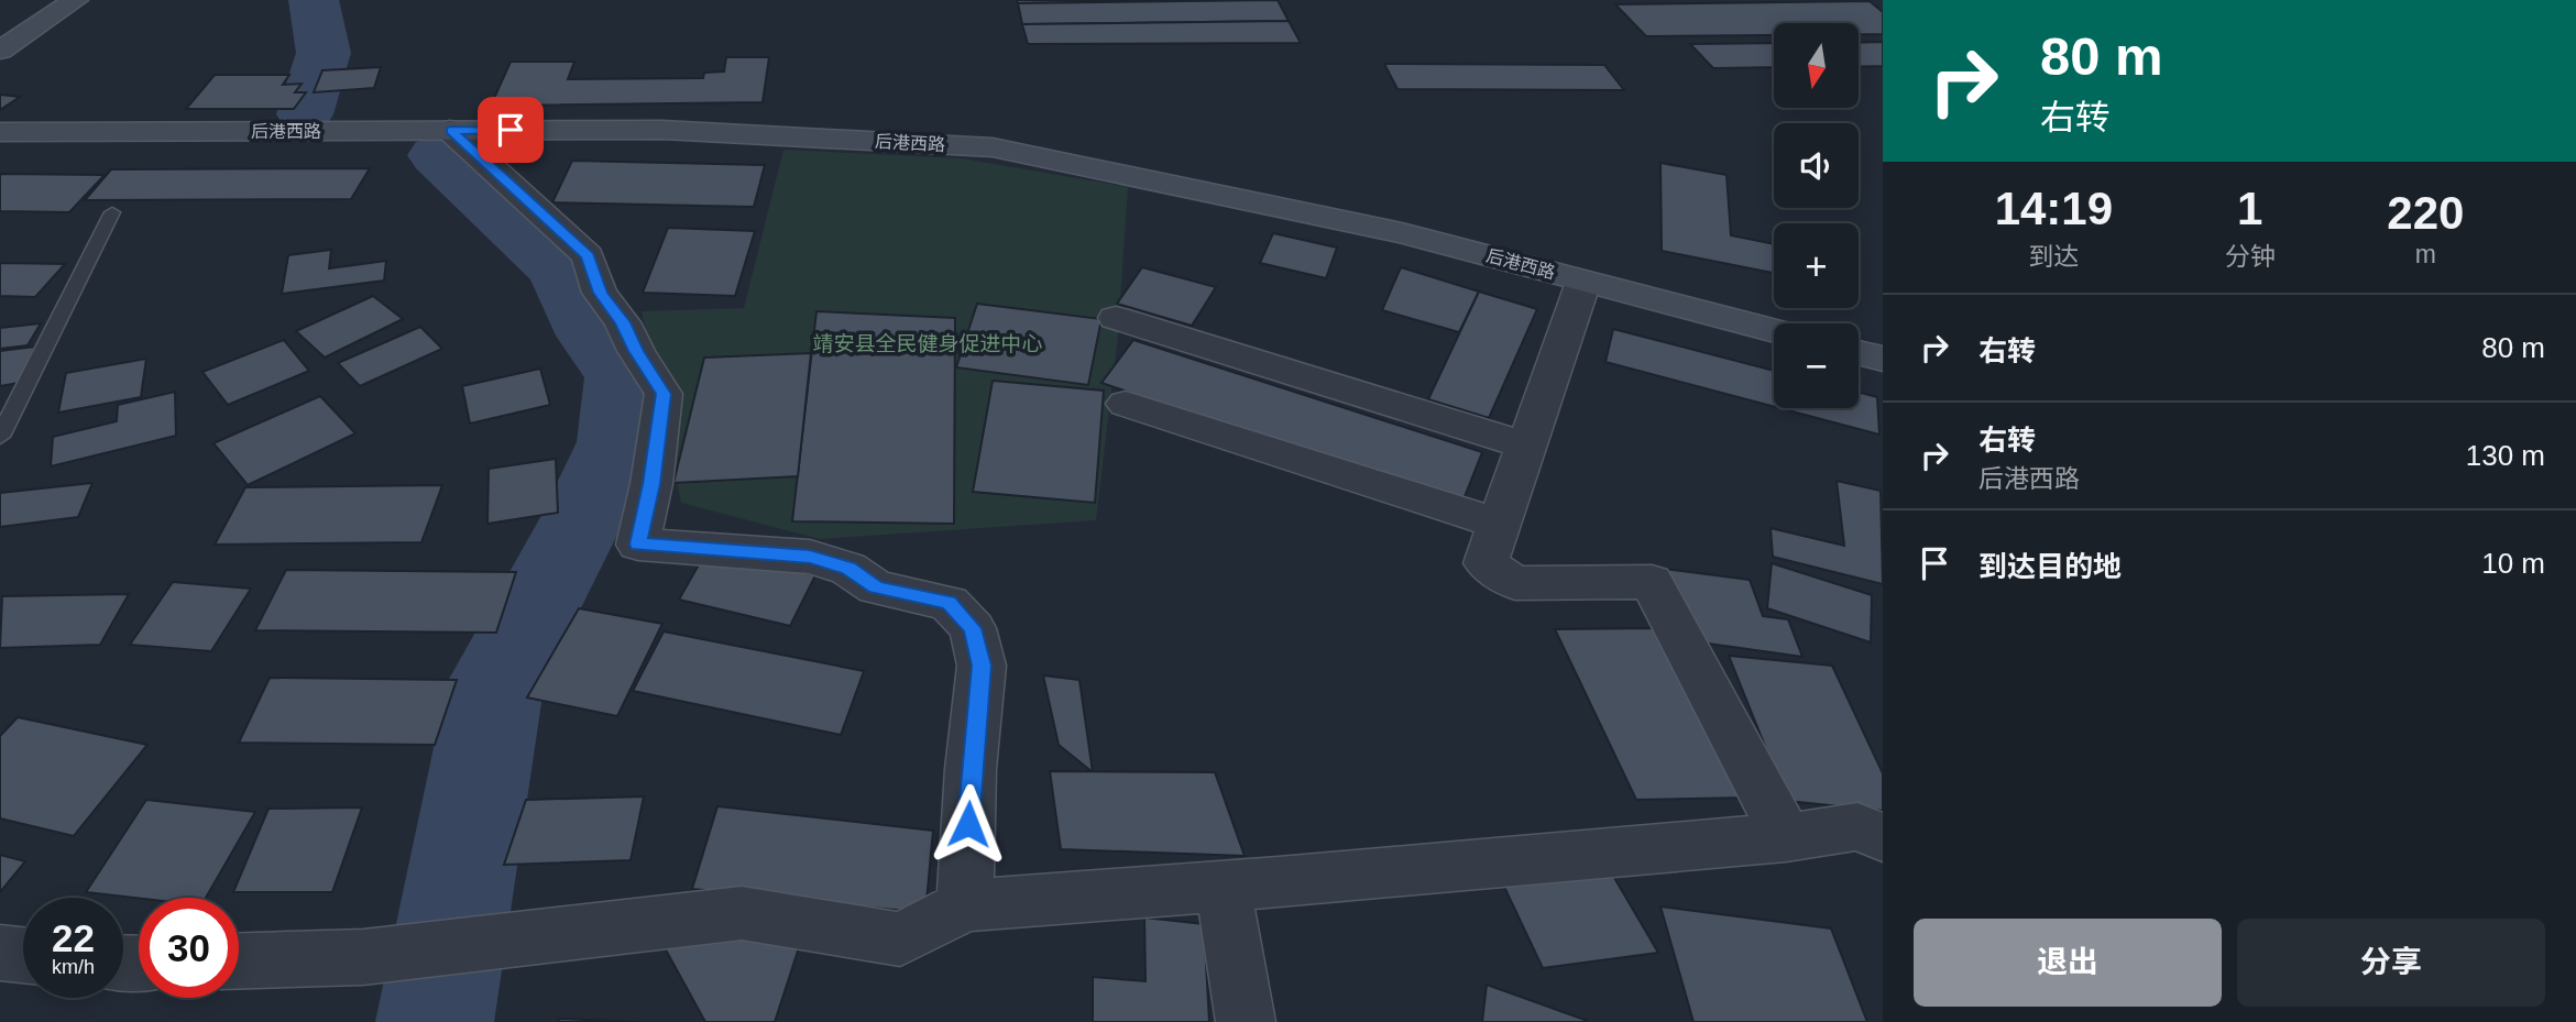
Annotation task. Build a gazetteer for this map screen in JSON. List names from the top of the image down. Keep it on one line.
{"streets":{"main road":["后港西路"]},"parks":["靖安县全民健身促进中心"],"north":"bottom","page":{"turn":["80 m","右转"],"map_buttons":["+","−"],"eta":["14:19","到达","1","分钟","220","m"],"list":[{"name":"右转","value":"80 m"},{"name":"右转","note":"后港西路","value":"130 m"},{"name":"到达目的地","value":"10 m"}],"speed":"22 km/h","limit":"30","buttons":["退出","分享"]}}
